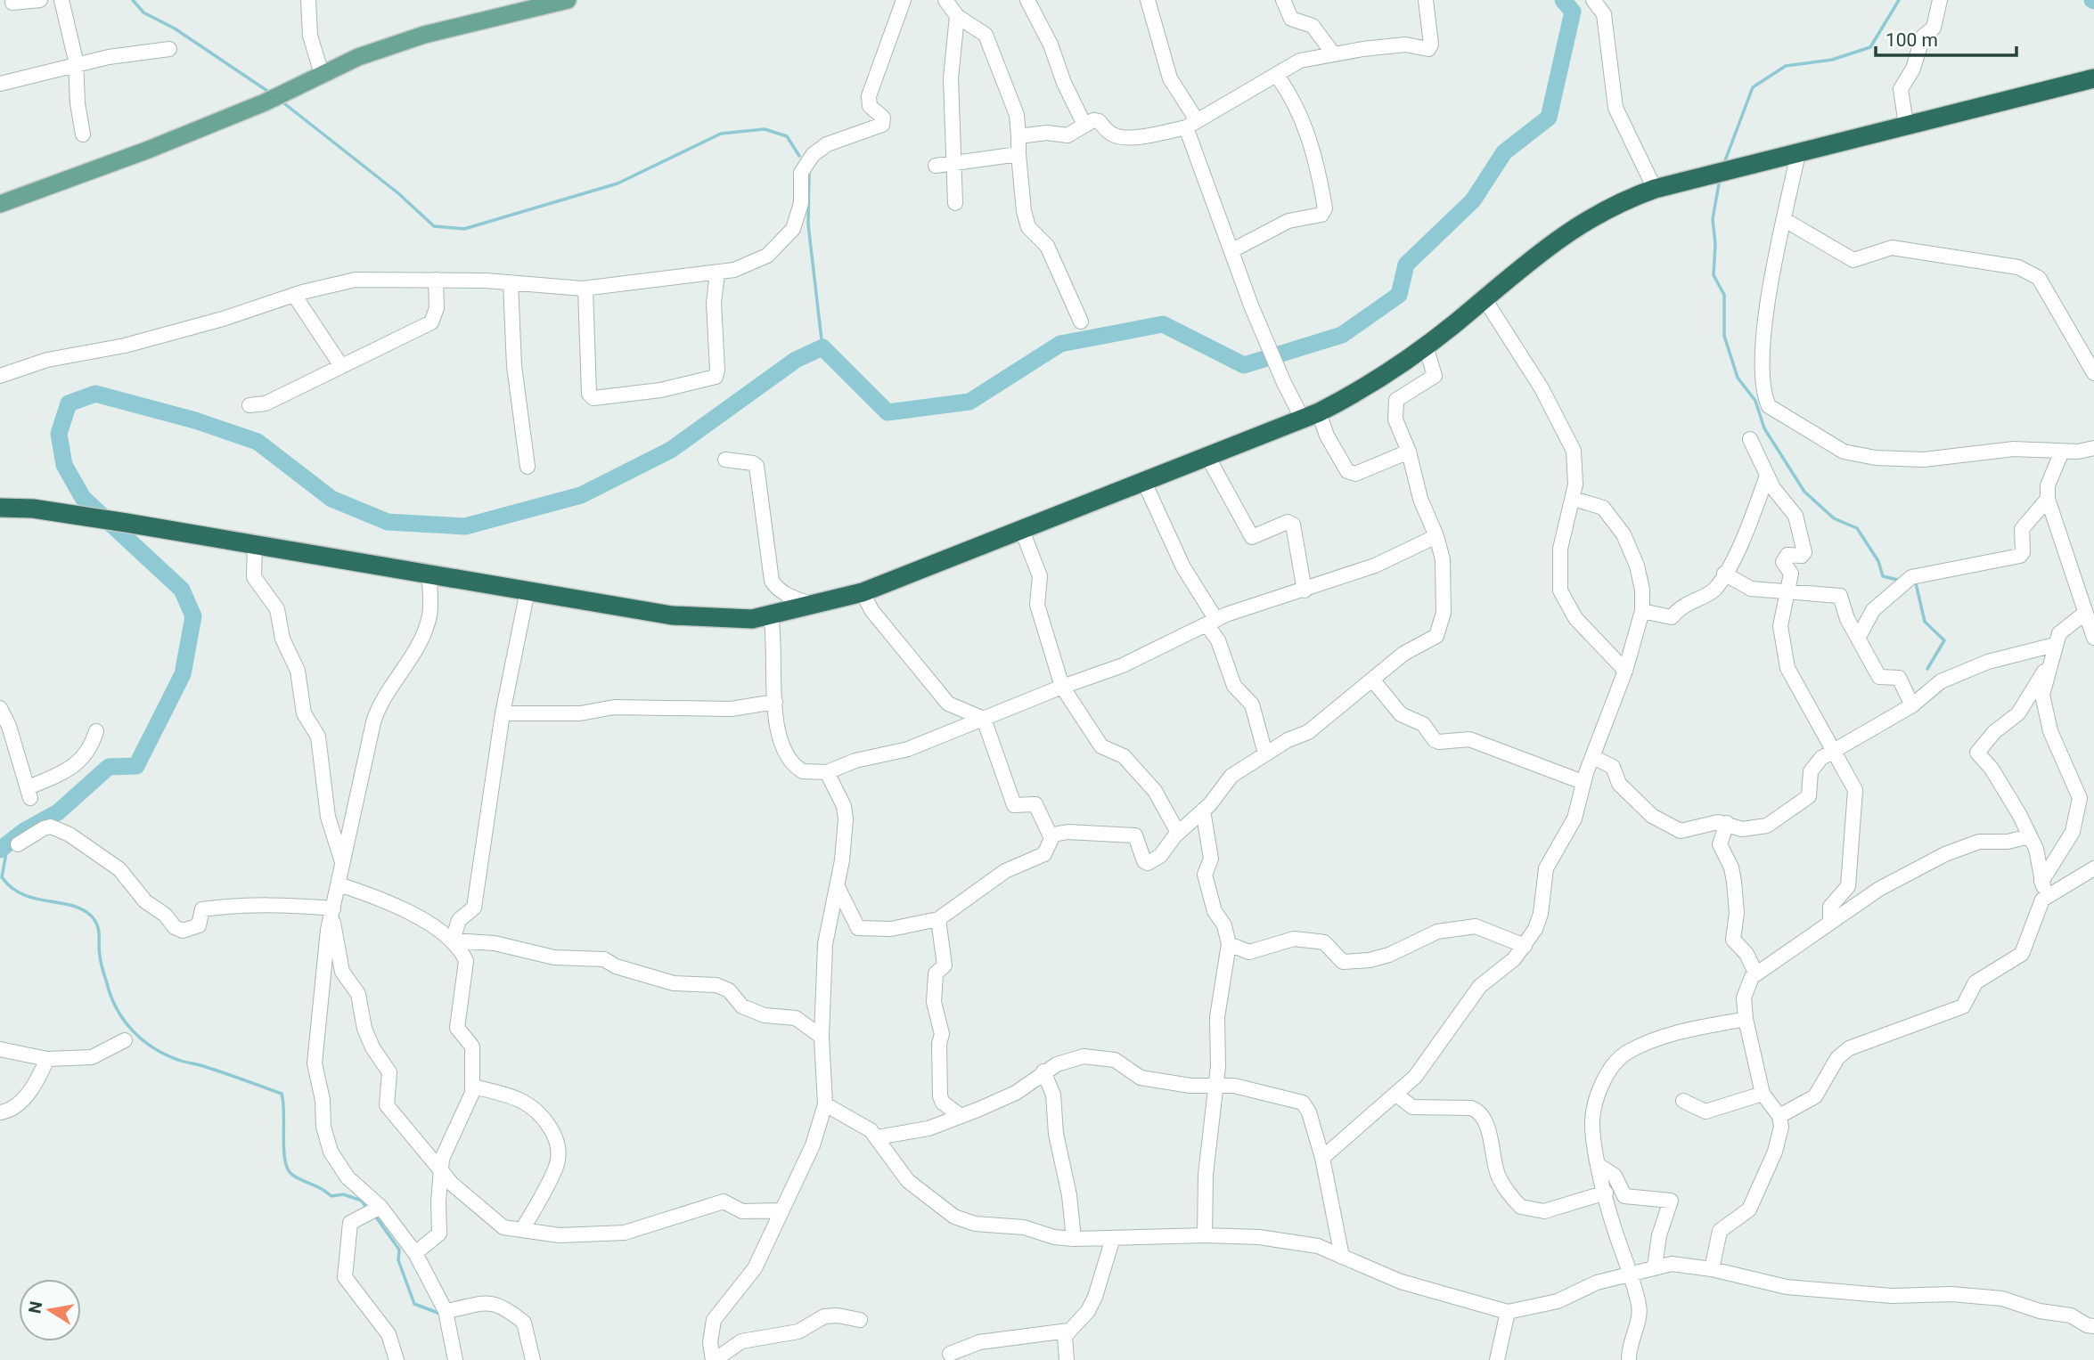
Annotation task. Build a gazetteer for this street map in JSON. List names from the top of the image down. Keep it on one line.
{"scale_bar":"100 m","north":"left"}
